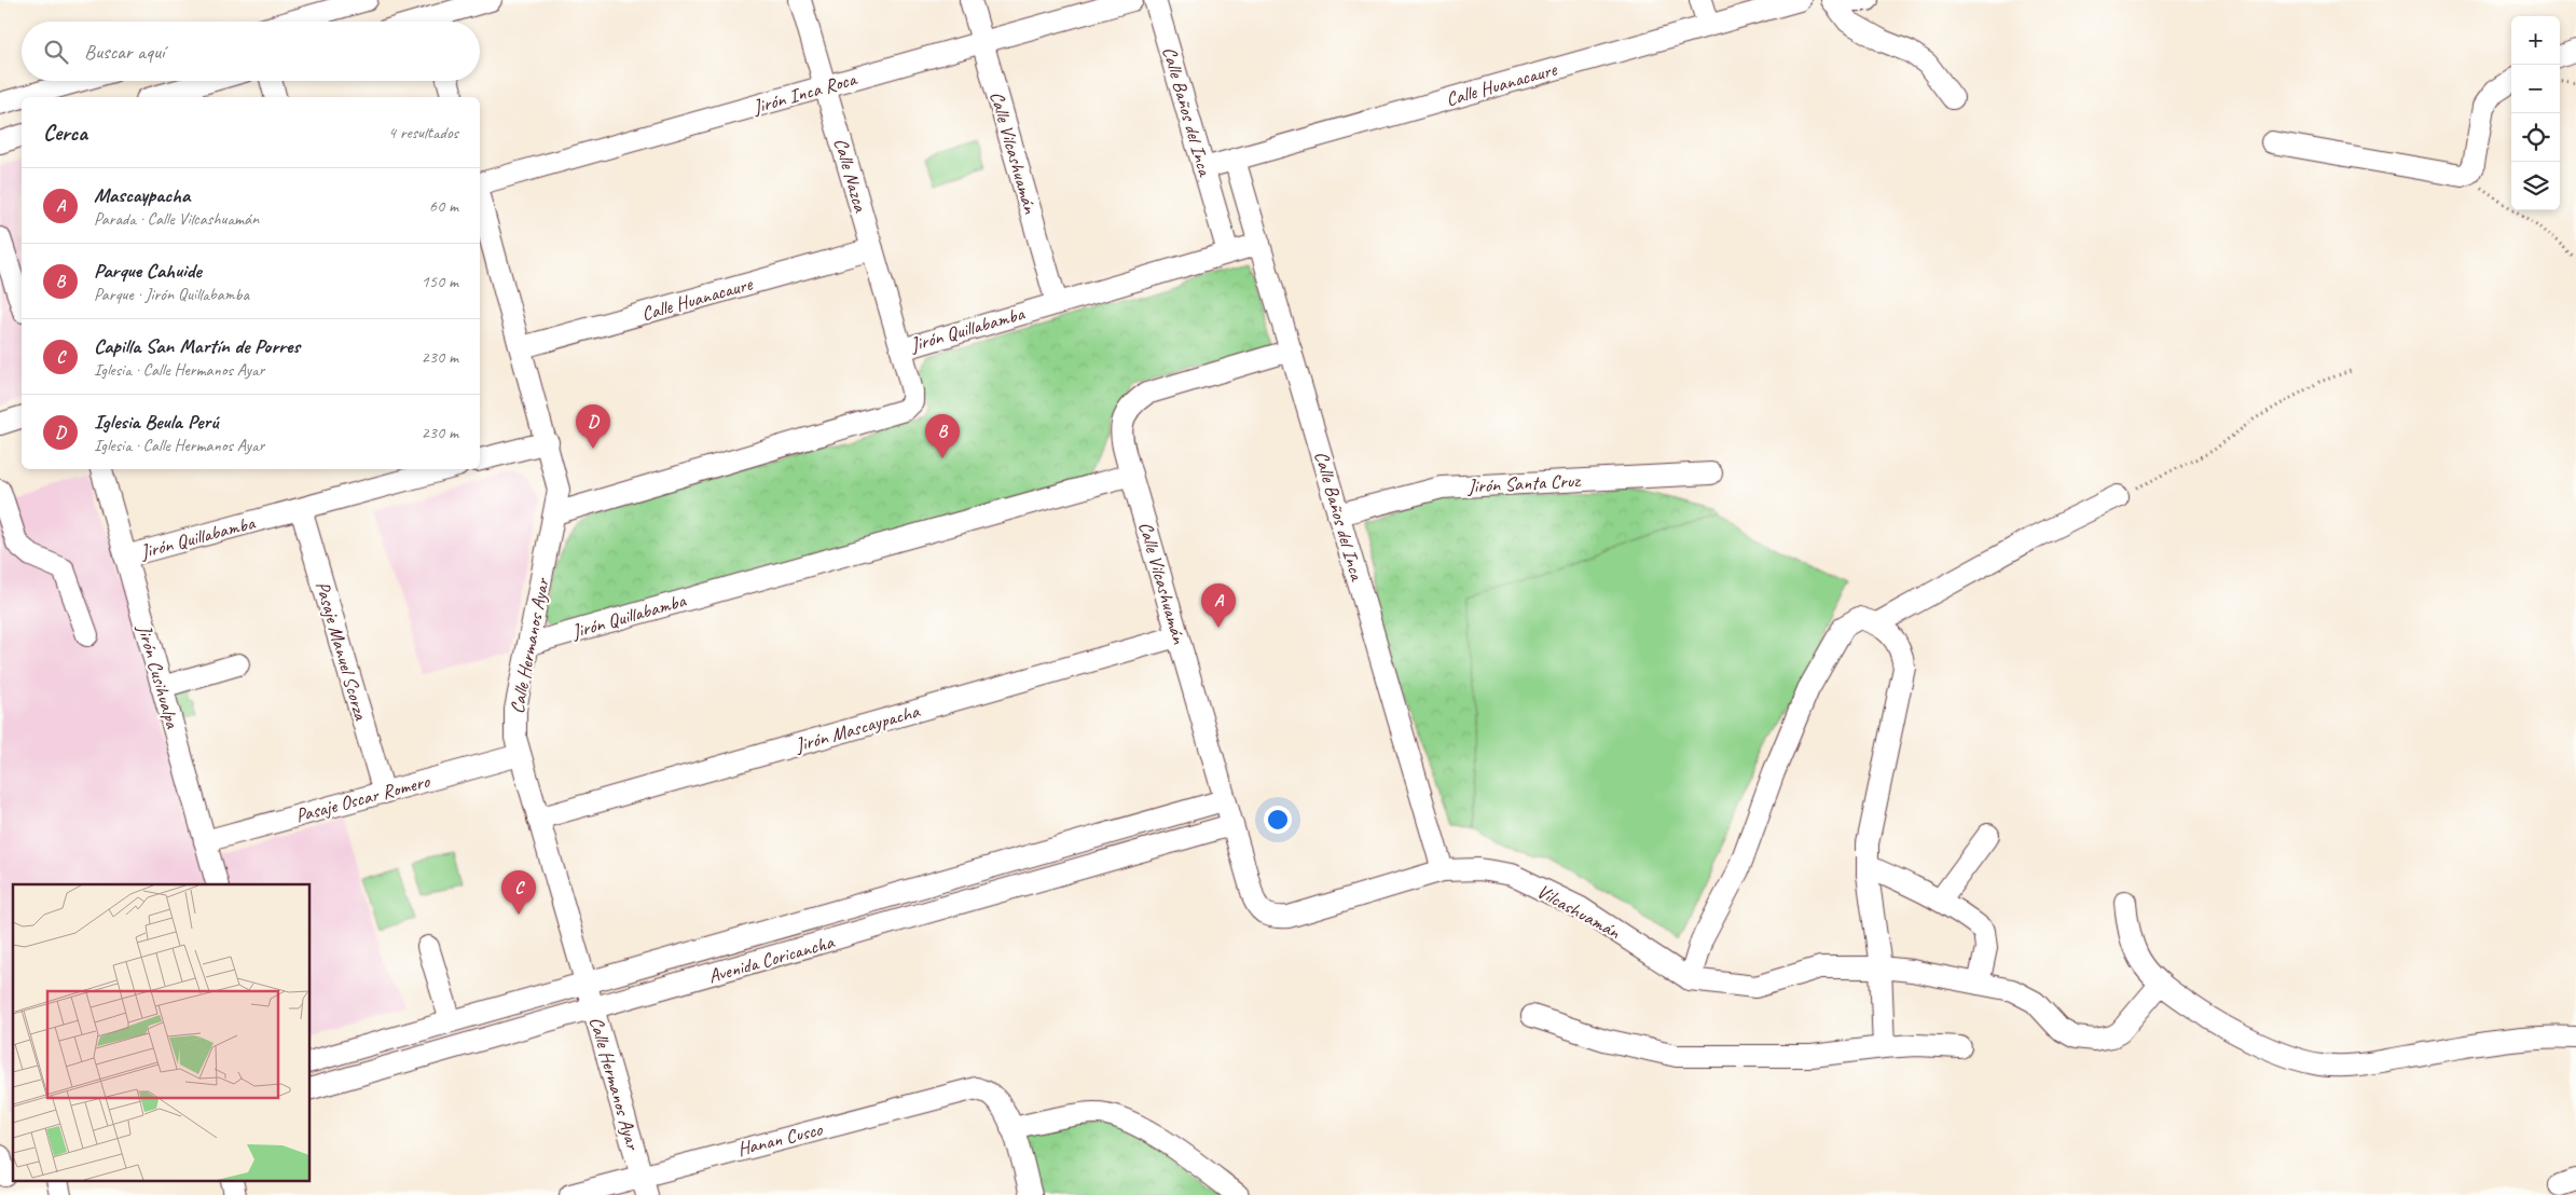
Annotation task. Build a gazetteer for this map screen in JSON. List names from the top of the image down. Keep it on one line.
{"streets":{"street":["Calle Huanacaure","Jirón Inca Roca","Calle Baños del Inca","Calle Vilcashuamán","Calle Nazca","Jirón Quillabamba","Jirón Santa Cruz","Calle Hermanos Ayar","Pasaje Manuel Scorza","Jirón Cusihualpa","Jirón Mascaypacha","Pasaje Oscar Romero","Vilcashuamán","Avenida Coricancha","Hanan Cusco"]},"crossings":[["Calle Huanacaure","Calle Baños del Inca"],["Calle Huanacaure","Calle Nazca"],["Calle Huanacaure","Calle Hermanos Ayar"],["Jirón Inca Roca","Calle Vilcashuamán"],["Jirón Inca Roca","Calle Nazca"],["Calle Baños del Inca","Calle Vilcashuamán"],["Calle Baños del Inca","Jirón Quillabamba"],["Calle Baños del Inca","Jirón Santa Cruz"],["Calle Baños del Inca","Vilcashuamán"],["Calle Vilcashuamán","Jirón Quillabamba"],["Calle Vilcashuamán","Jirón Mascaypacha"],["Calle Vilcashuamán","Vilcashuamán"],["Calle Vilcashuamán","Avenida Coricancha"],["Calle Nazca","Jirón Quillabamba"],["Jirón Quillabamba","Calle Hermanos Ayar"],["Jirón Quillabamba","Pasaje Manuel Scorza"],["Jirón Quillabamba","Jirón Cusihualpa"],["Calle Hermanos Ayar","Jirón Mascaypacha"],["Calle Hermanos Ayar","Pasaje Oscar Romero"],["Calle Hermanos Ayar","Avenida Coricancha"],["Calle Hermanos Ayar","Hanan Cusco"],["Pasaje Manuel Scorza","Pasaje Oscar Romero"],["Jirón Cusihualpa","Pasaje Oscar Romero"]],"page":{"map_buttons":["+","−"],"search":"Buscar aquí","heading":["Cerca","4 resultados"],"list":[{"mark":"A","name":"Mascaypacha","note":"Parada · Calle Vilcashuamán","value":"60 m"},{"mark":"B","name":"Parque Cahuide","note":"Parque · Jirón Quillabamba","value":"150 m"},{"mark":"C","name":"Capilla San Martín de Porres","note":"Iglesia · Calle Hermanos Ayar","value":"230 m"},{"mark":"D","name":"Iglesia Beula Perú","note":"Iglesia · Calle Hermanos Ayar","value":"230 m"}],"pins":["D","B","A","C"]}}
